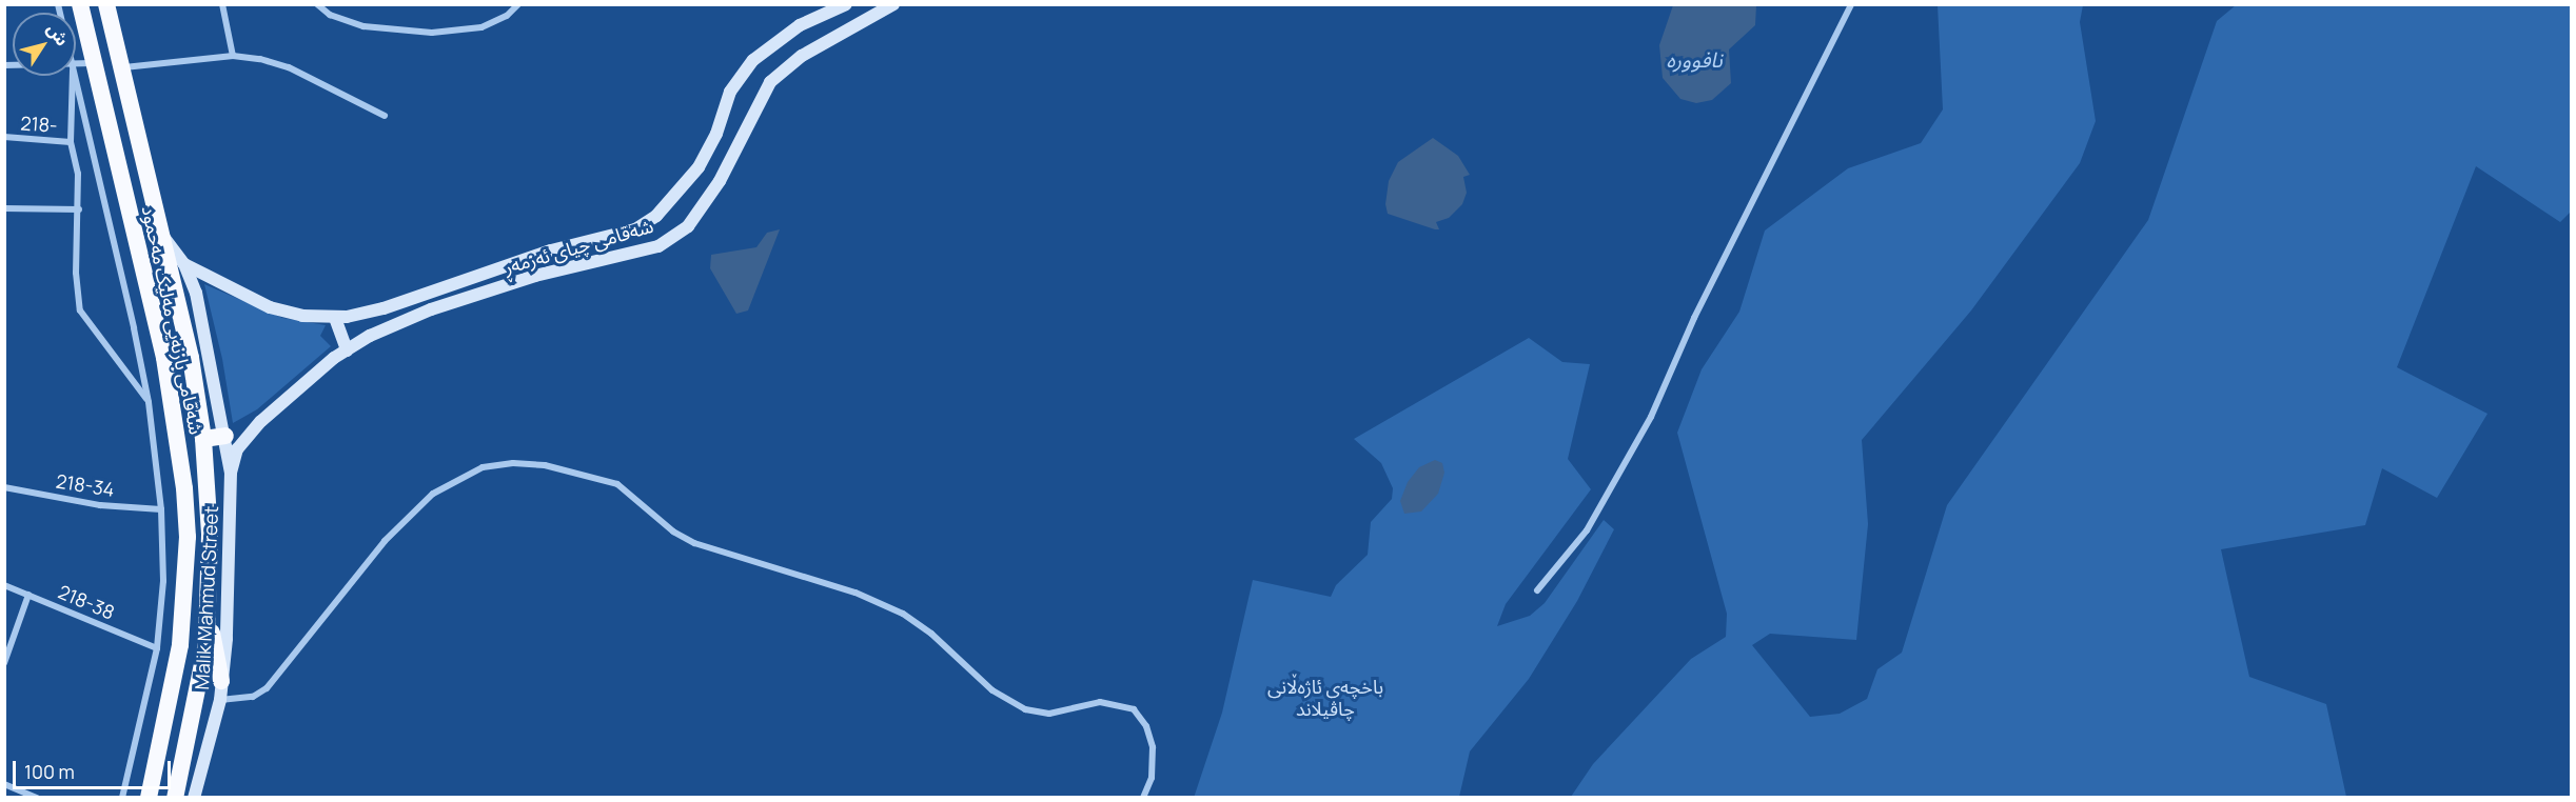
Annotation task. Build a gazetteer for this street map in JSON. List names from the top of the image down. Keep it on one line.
{"streets":{"highway":["شەقامی بازنەیی مەلیک مەحمود"],"main road":["شەقامی چیای ئەزمەڕ","Malik Mahmud Street"],"street":["218-","218-34","218-38"]},"crossings":[["شەقامی چیای ئەزمەڕ","Malik Mahmud Street"]],"water":["نافوورە"],"parks":["باخچەی ئاژەڵانی چاڤیلاند"],"scale_bar":"100 m","north":"top right"}
